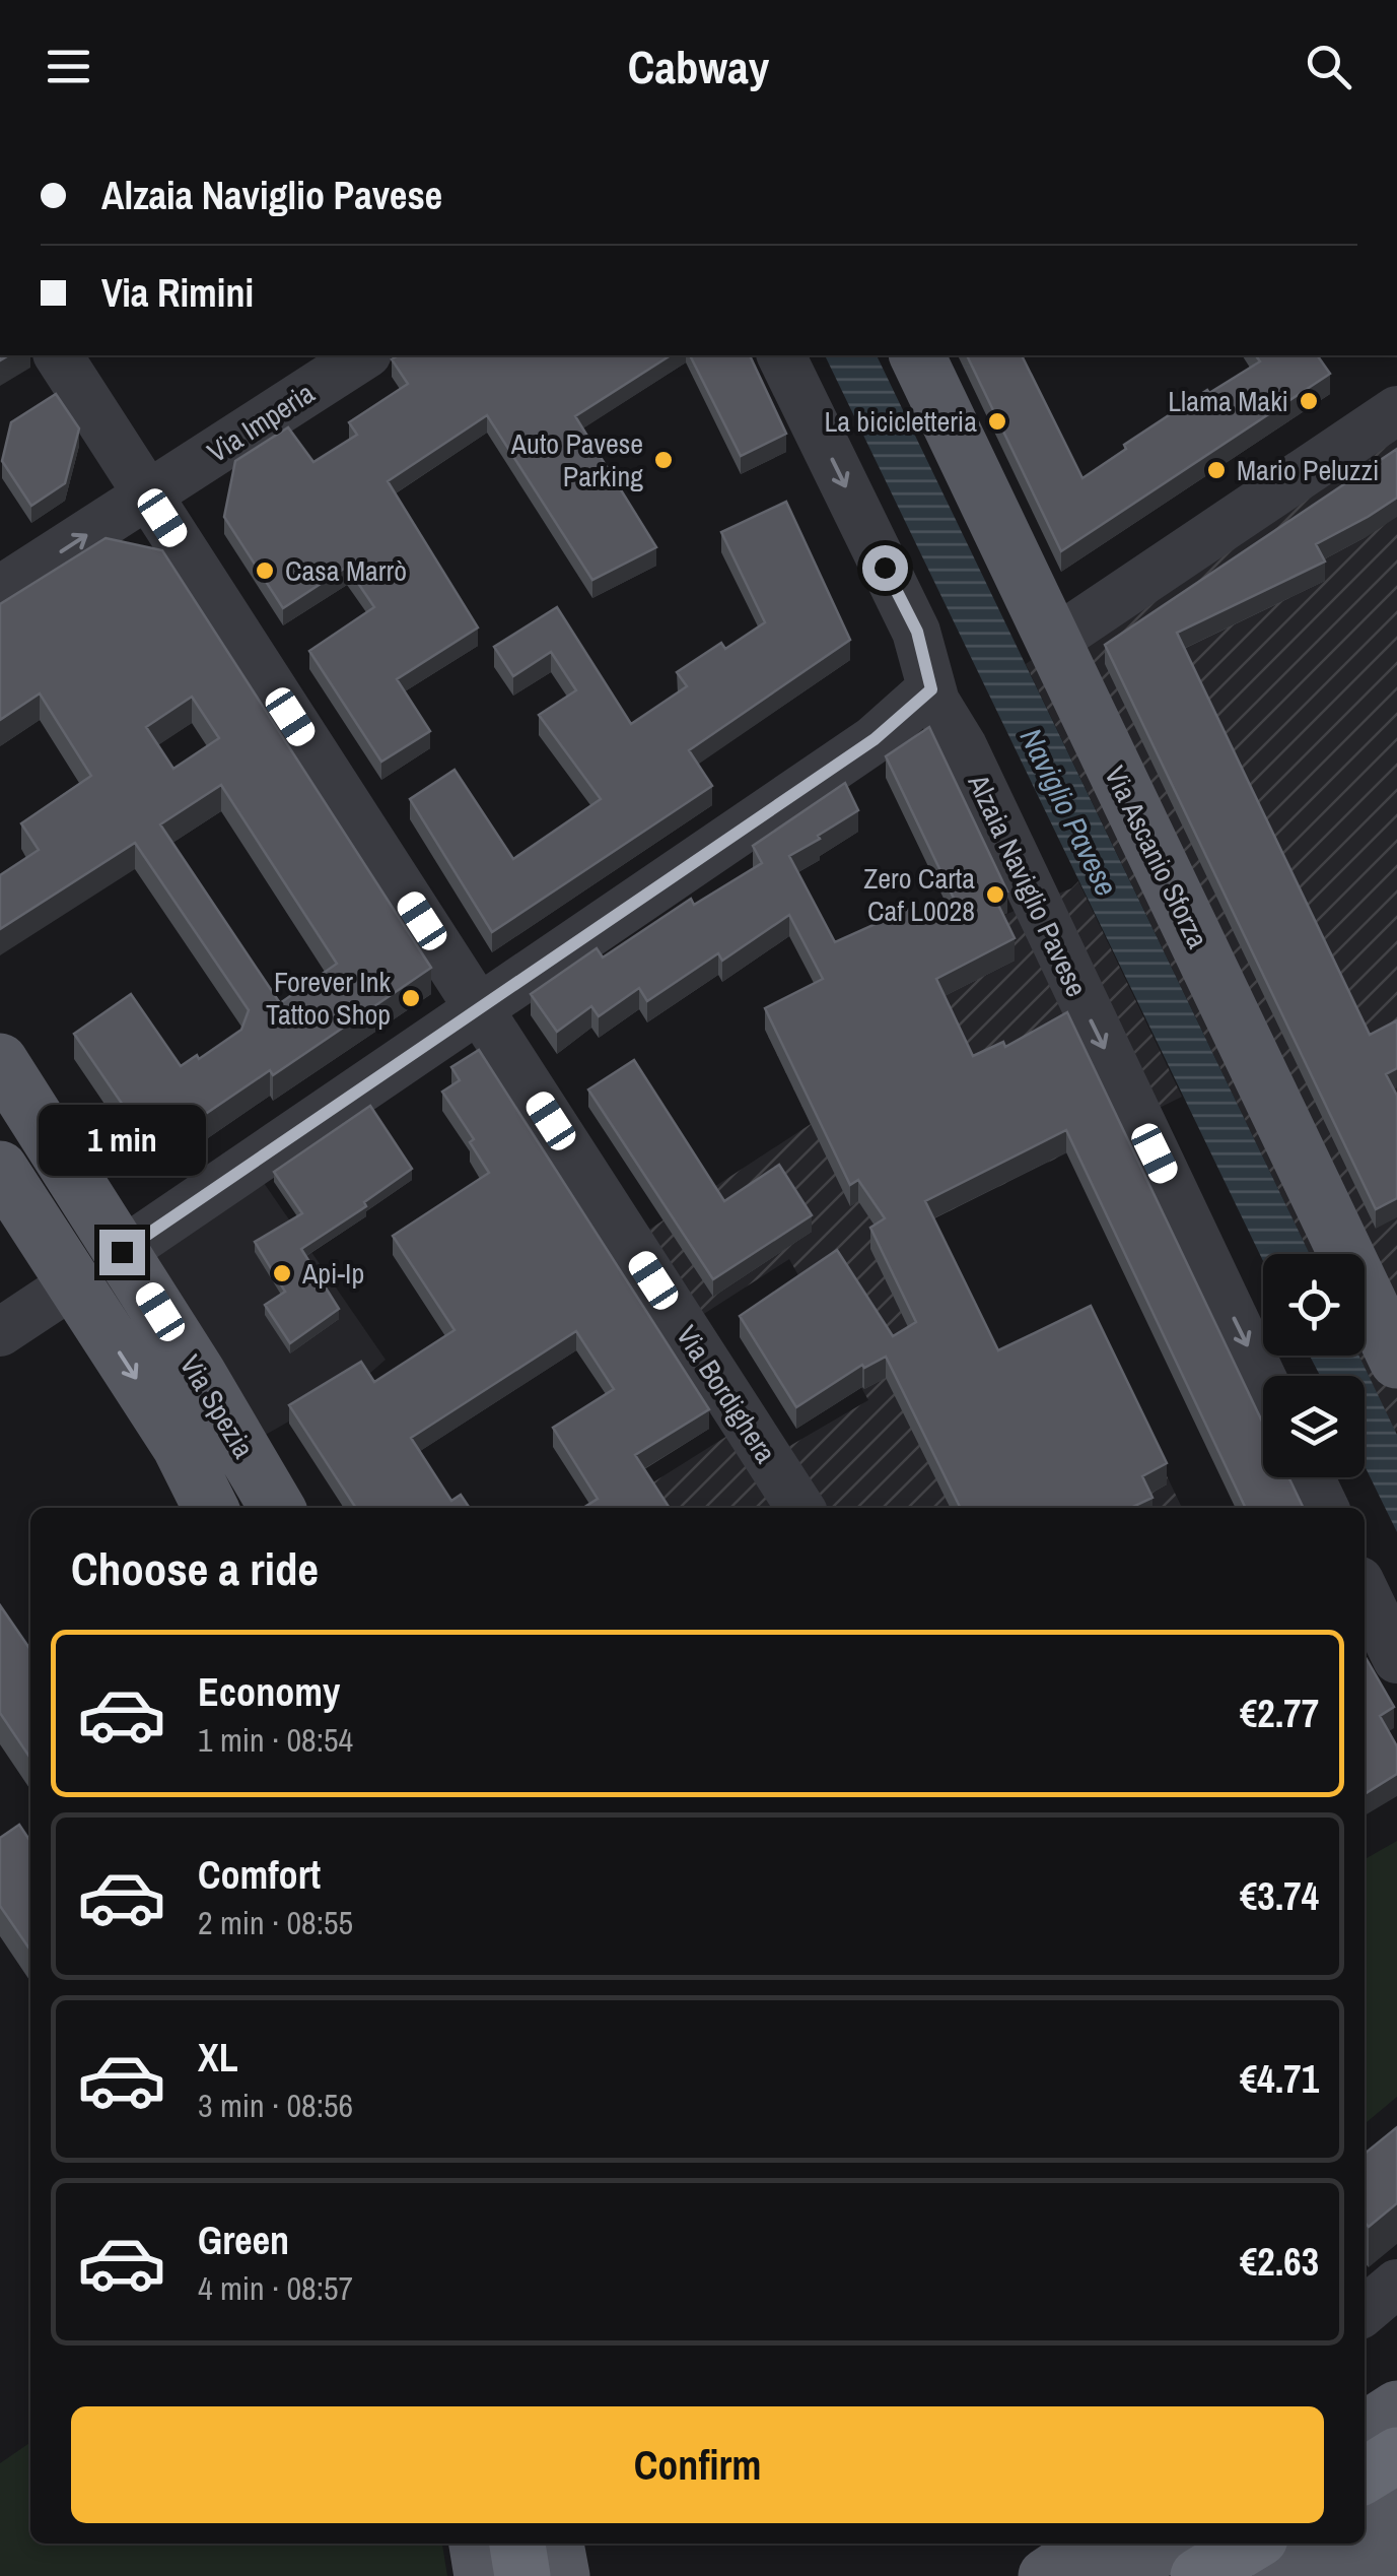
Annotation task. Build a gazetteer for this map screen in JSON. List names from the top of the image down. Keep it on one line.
{"streets":{"main road":["Via Ascanio Sforza","Via Spezia"],"street":["Via Imperia","Alzaia Naviglio Pavese","Via Bordighera"]},"crossings":[["Via Imperia","Via Bordighera"]],"one_way":["Via Imperia","Alzaia Naviglio Pavese"],"water":["Naviglio Pavese"],"places":["Llama Maki","La bicicletteria","Auto Pavese Parking","Mario Peluzzi","Casa Marrò","Zero Carta Caf L0028","Forever Ink Tattoo Shop","Api-Ip"],"page":{"header":"Cabway","banner":["Alzaia Naviglio Pavese","Via Rimini"],"bubble":"1 min","heading":"Choose a ride","list":[{"name":"Economy","note":"1 min · 08:54","value":"€2.77"},{"name":"Comfort","note":"2 min · 08:55","value":"€3.74"},{"name":"XL","note":"3 min · 08:56","value":"€4.71"},{"name":"Green","note":"4 min · 08:57","value":"€2.63"}],"buttons":"Confirm"}}
